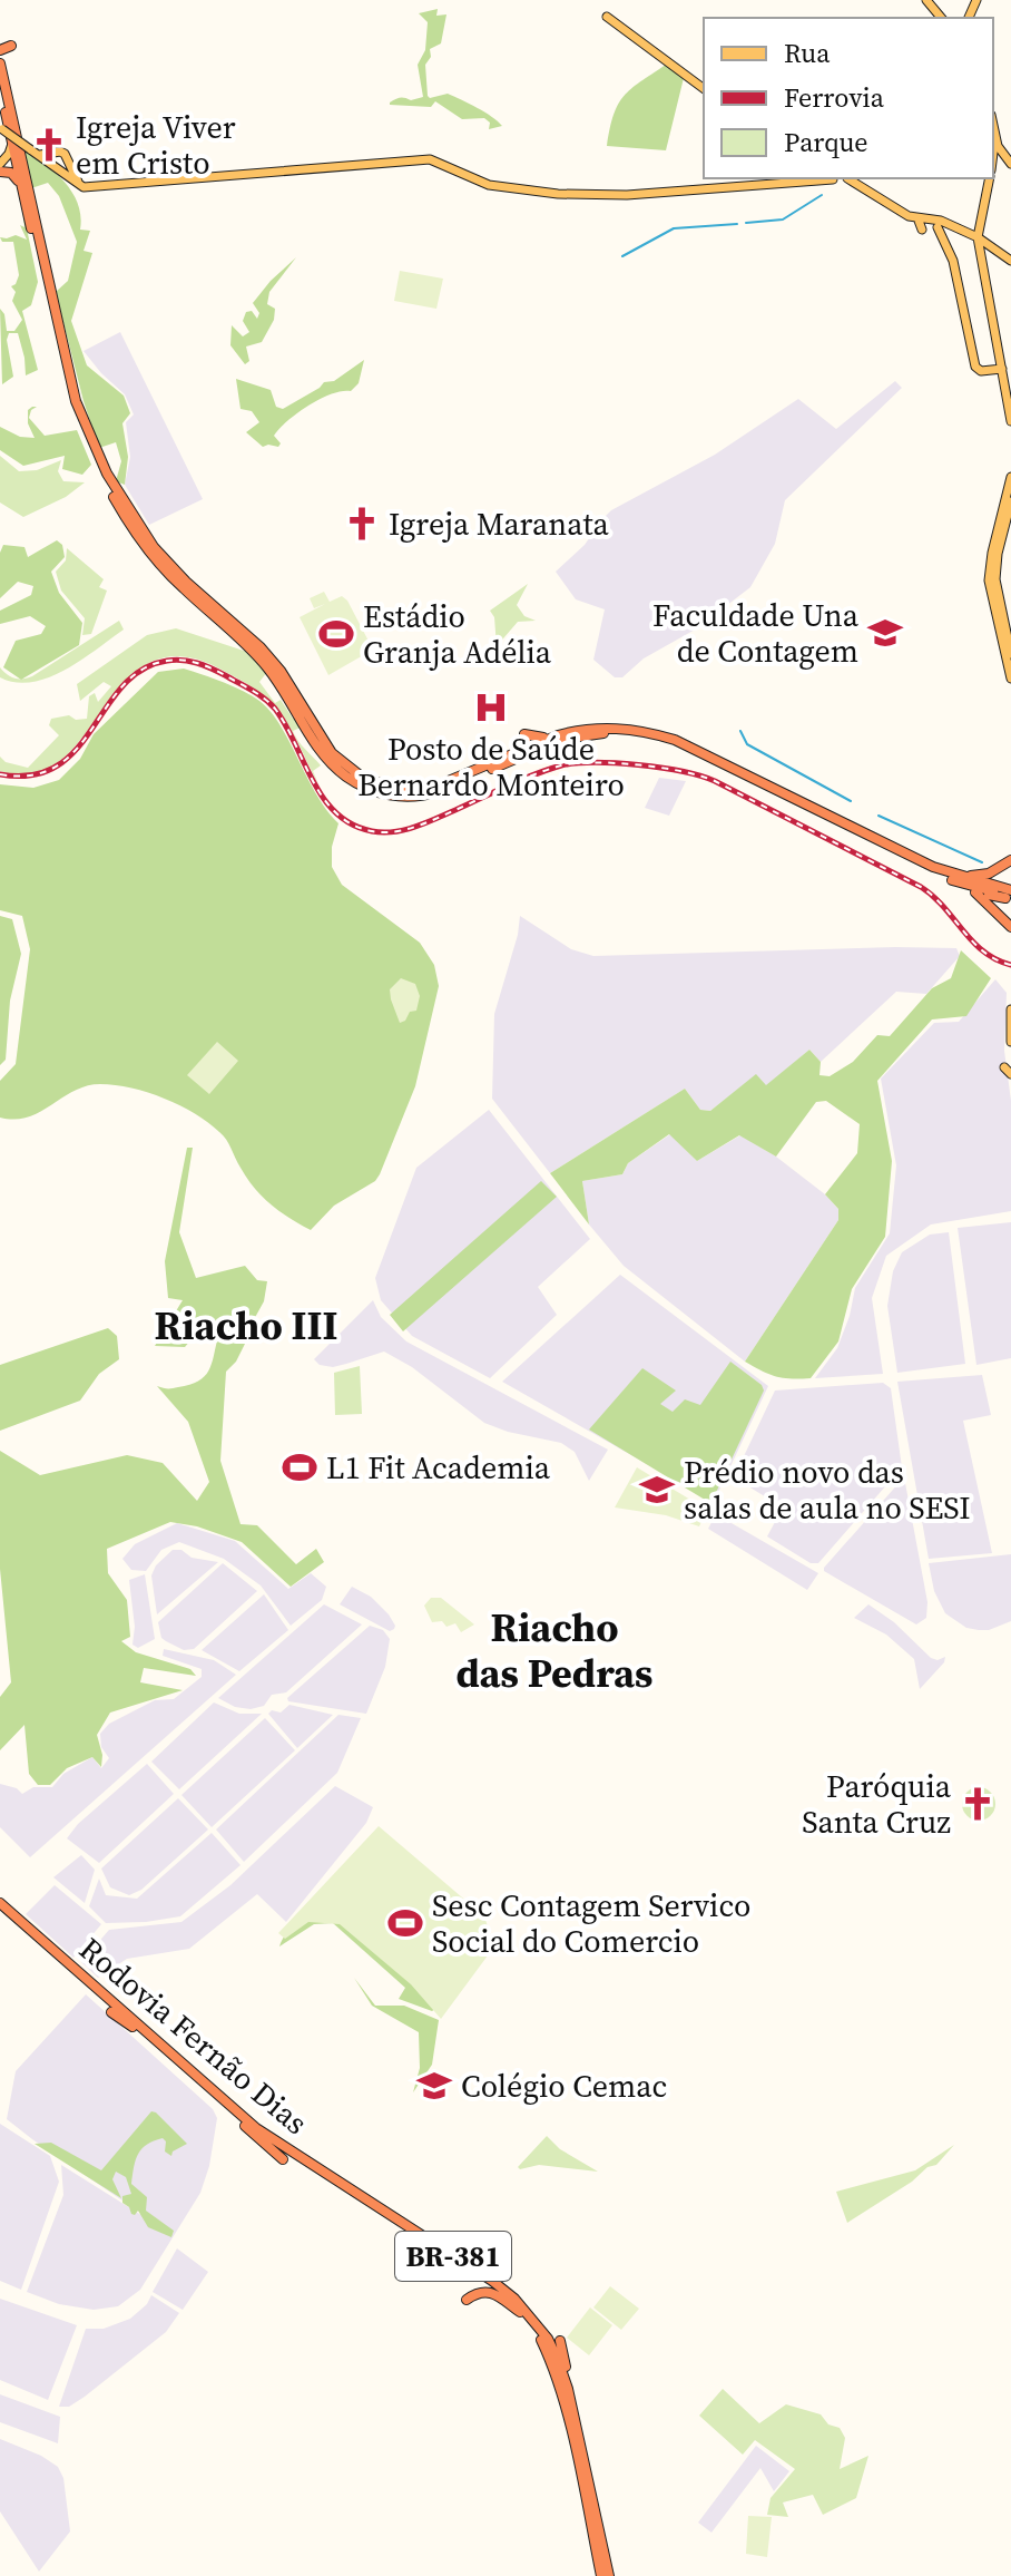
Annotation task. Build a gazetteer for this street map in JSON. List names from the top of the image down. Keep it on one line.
{"streets":{"highway":["Rodovia Fernão Dias","BR-381"]},"crossings":[["Rodovia Fernão Dias","BR-381"]],"districts":["Riacho III","Riacho das Pedras"],"places":{"church":["Igreja Viver em Cristo","Igreja Maranata","Paróquia Santa Cruz"],"school or university":["Faculdade Una de Contagem","Prédio novo das salas de aula no SESI","Colégio Cemac"],"sports":["Estádio Granja Adélia","L1 Fit Academia","Sesc Contagem Servico Social do Comercio"],"hospital":["Posto de Saúde Bernardo Monteiro"]},"legend":["Rua","Ferrovia","Parque"]}
